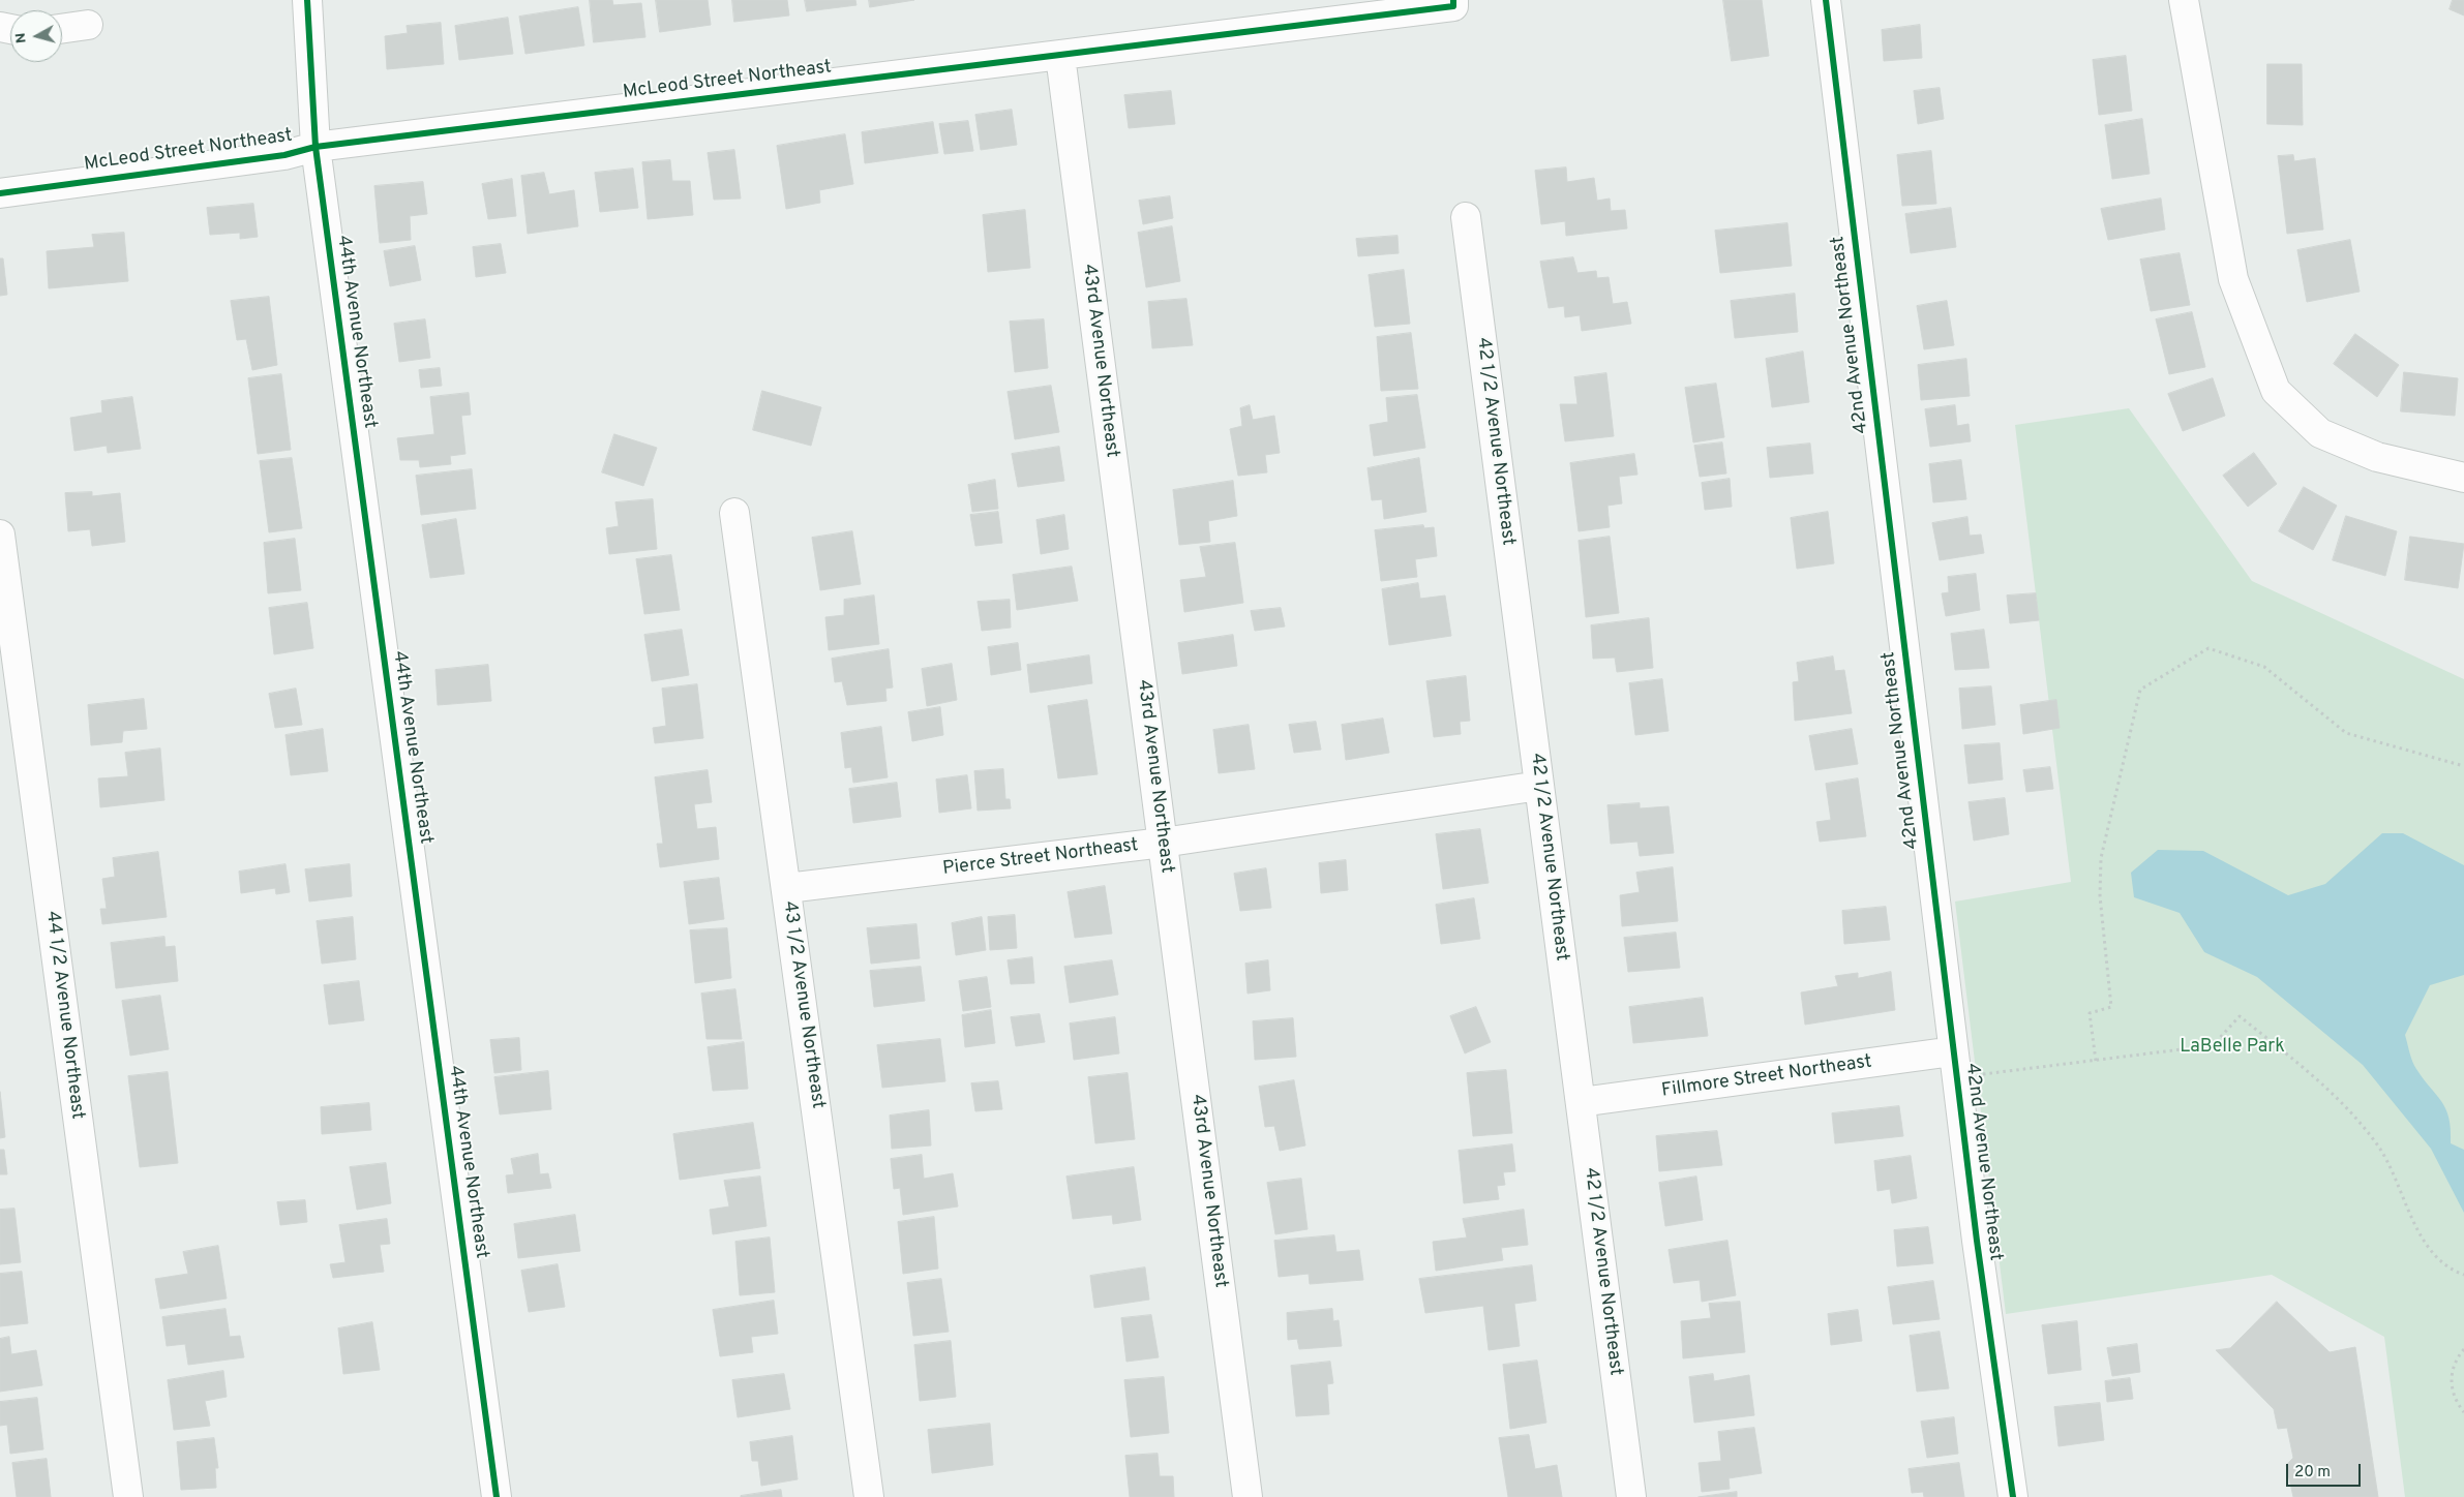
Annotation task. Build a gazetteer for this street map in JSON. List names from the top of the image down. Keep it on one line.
{"streets":{"street":["McLeod Street Northeast","44th Avenue Northeast","42nd Avenue Northeast","43rd Avenue Northeast","42 1/2 Avenue Northeast","Pierce Street Northeast","43 1/2 Avenue Northeast","44 1/2 Avenue Northeast","Fillmore Street Northeast"]},"crossings":[["McLeod Street Northeast","44th Avenue Northeast"],["McLeod Street Northeast","43rd Avenue Northeast"],["42nd Avenue Northeast","Fillmore Street Northeast"],["43rd Avenue Northeast","Pierce Street Northeast"],["42 1/2 Avenue Northeast","Pierce Street Northeast"],["42 1/2 Avenue Northeast","Fillmore Street Northeast"],["Pierce Street Northeast","43 1/2 Avenue Northeast"]],"parks":["LaBelle Park"],"scale_bar":"20 m","north":"left"}
